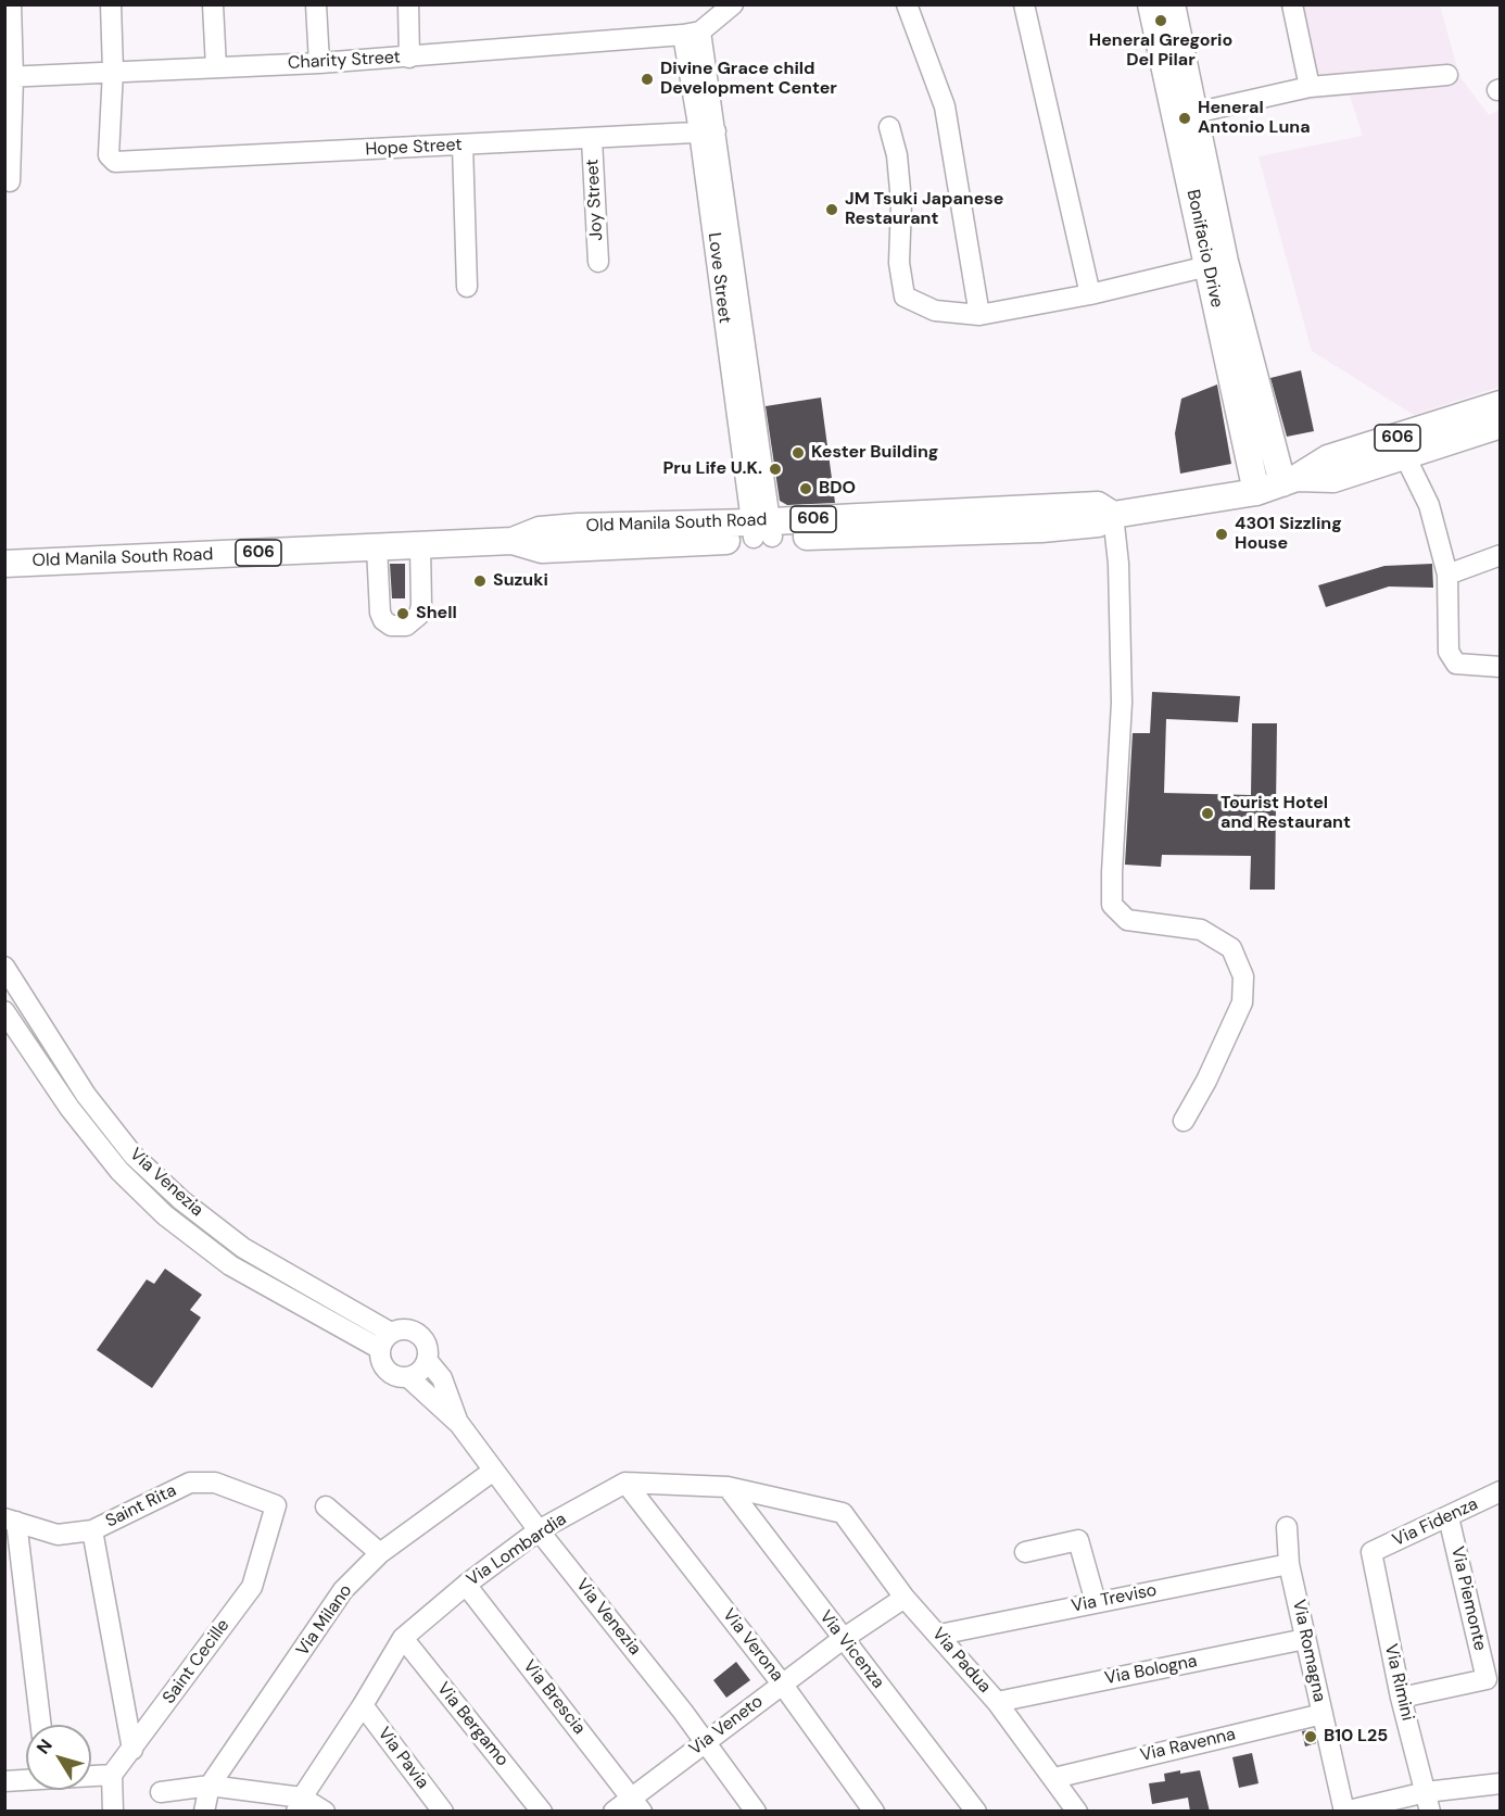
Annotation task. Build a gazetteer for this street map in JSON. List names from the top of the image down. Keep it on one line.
{"streets":{"main road":["Bonifacio Drive","606","Old Manila South Road"],"street":["Charity Street","Hope Street","Joy Street","Love Street","Via Venezia","Saint Rita","Via Fidenza","Via Lombardia","Via Treviso","Via Piemonte","Via Milano","Via Verona","Via Vicenza","Via Romagna","Via Padua","Saint Cecille","Via Bologna","Via Rimini","Via Brescia","Via Bergamo","Via Veneto","Via Ravenna","Via Pavia"]},"crossings":[["Charity Street","Hope Street"],["Charity Street","Love Street"],["Hope Street","Joy Street"],["Hope Street","Love Street"],["Bonifacio Drive","606"],["Bonifacio Drive","Old Manila South Road"],["Love Street","Old Manila South Road"],["606","Old Manila South Road"],["Via Venezia","Via Lombardia"],["Via Venezia","Via Milano"],["Via Venezia","Via Veneto"],["Saint Rita","Saint Cecille"],["Via Fidenza","Via Piemonte"],["Via Fidenza","Via Rimini"],["Via Lombardia","Via Verona"],["Via Lombardia","Via Brescia"],["Via Lombardia","Via Bergamo"],["Via Lombardia","Via Pavia"],["Via Treviso","Via Romagna"],["Via Treviso","Via Padua"],["Via Piemonte","Via Rimini"],["Via Verona","Via Veneto"],["Via Vicenza","Via Padua"],["Via Vicenza","Via Veneto"],["Via Romagna","Via Bologna"],["Via Romagna","Via Ravenna"],["Via Padua","Via Bologna"],["Via Padua","Via Veneto"],["Via Padua","Via Ravenna"],["Via Brescia","Via Veneto"]],"places":["Heneral Gregorio Del Pilar","Divine Grace child Development Center","Heneral Antonio Luna","JM Tsuki Japanese Restaurant","Kester Building","Pru Life U.K.","BDO","4301 Sizzling House","Suzuki","Shell","Tourist Hotel and Restaurant","B10 L25"],"north":"top left"}
